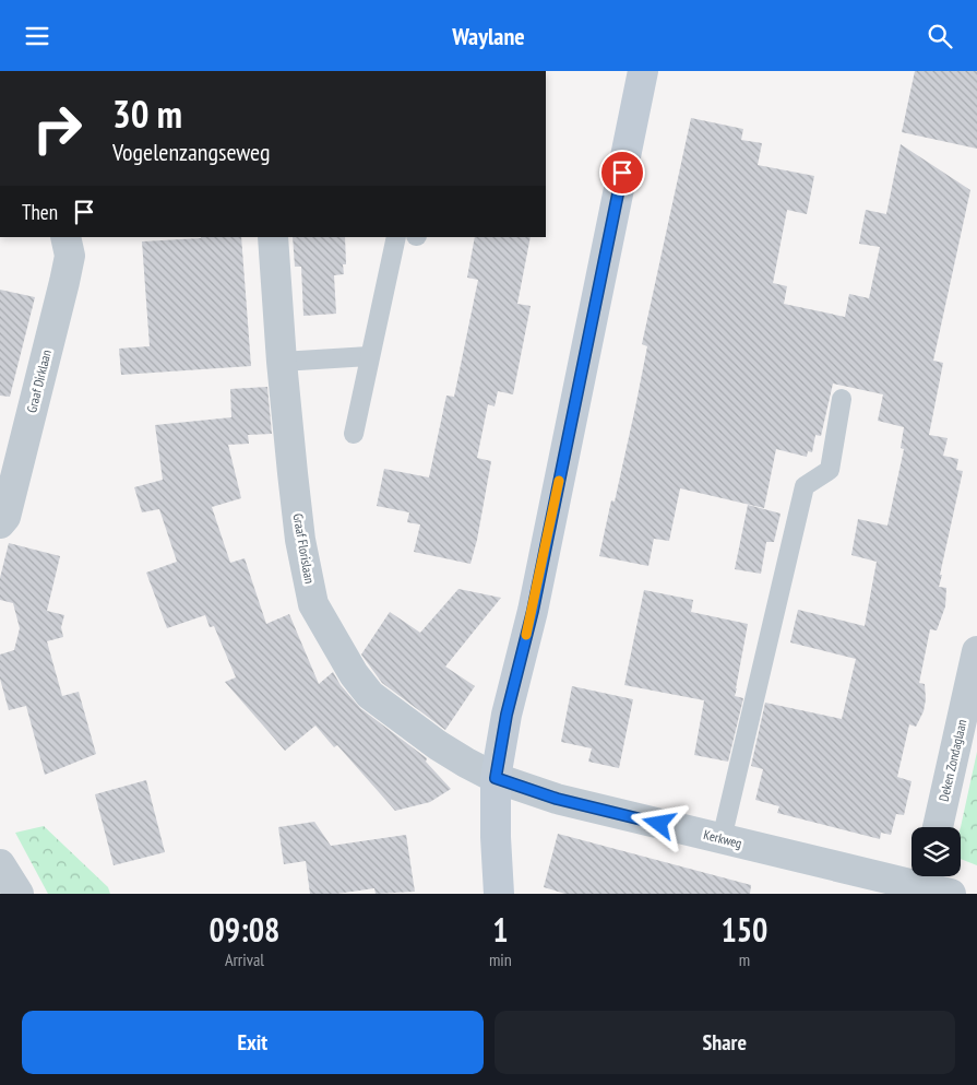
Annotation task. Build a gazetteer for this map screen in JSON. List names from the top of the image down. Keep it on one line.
{"streets":{"street":["Graaf Dirklaan","Graaf Florislaan","Deken Zondaglaan","Kerkweg"]},"crossings":[["Graaf Florislaan","Kerkweg"]],"page":{"header":"Waylane","turn":["30 m","Vogelenzangseweg"],"then":"Then","eta":["09:08","Arrival","1","min","150","m"],"buttons":["Exit","Share"]}}
